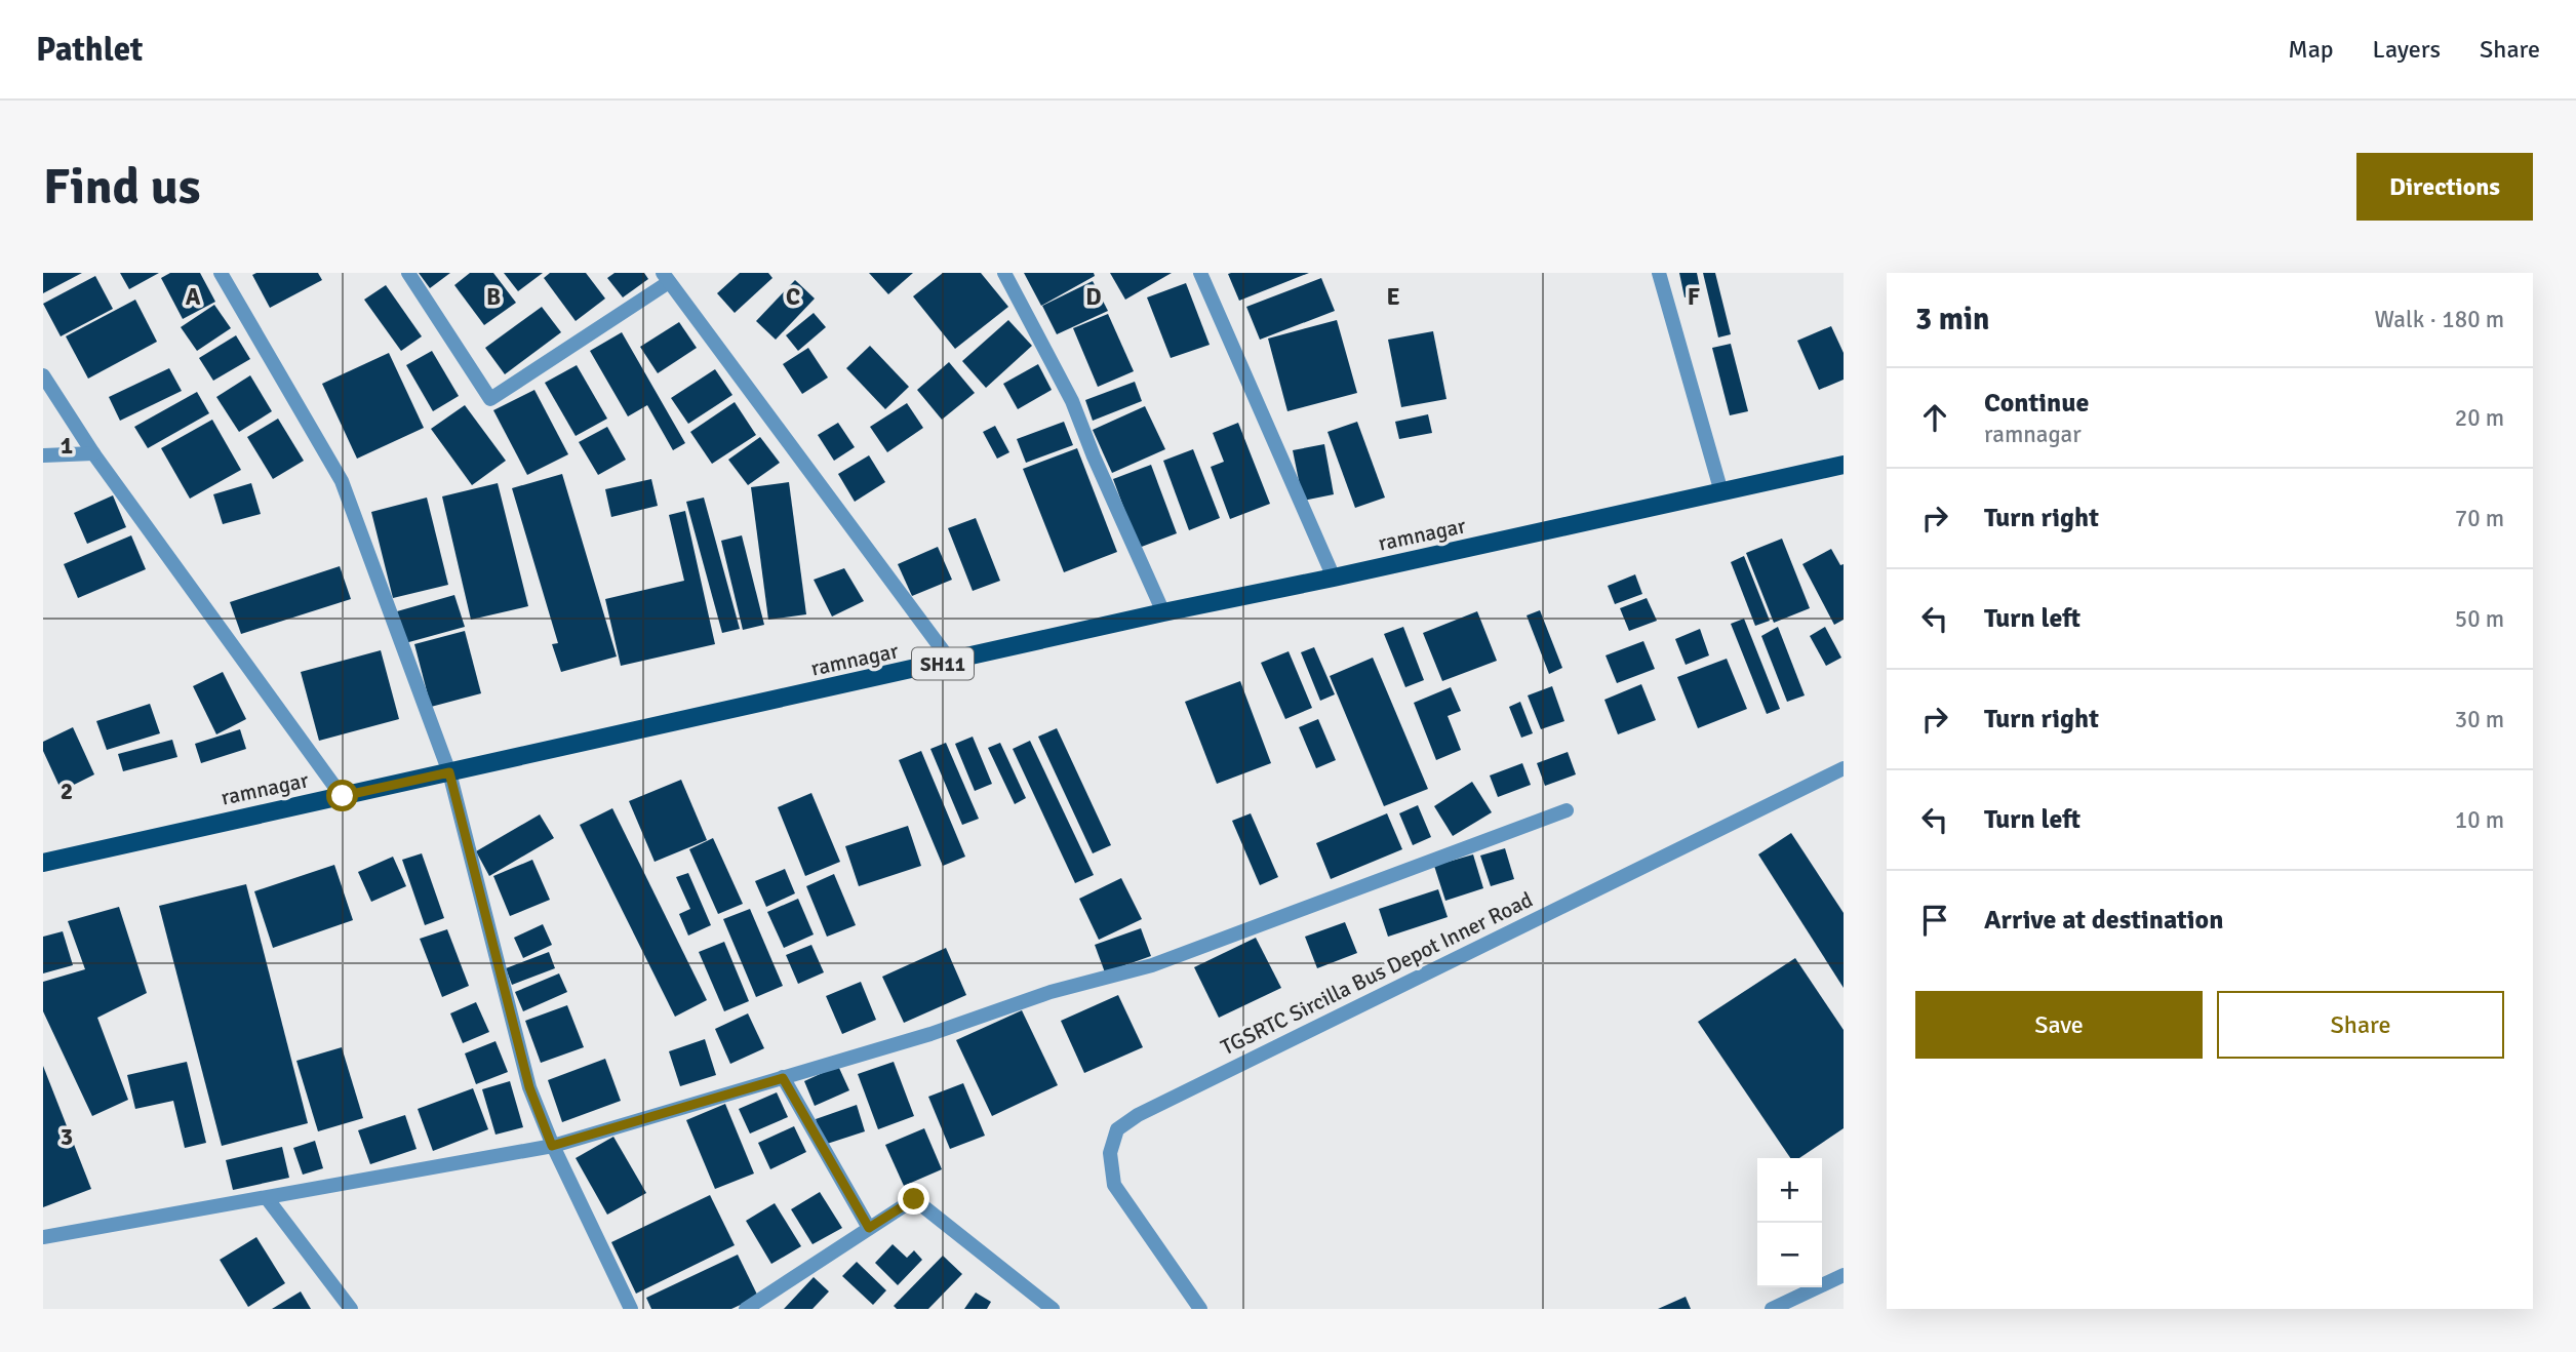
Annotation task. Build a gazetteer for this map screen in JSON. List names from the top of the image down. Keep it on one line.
{"streets":{"main road":["ramnagar","SH11"],"street":["TGSRTC Sircilla Bus Depot Inner Road"]},"page":{"header":"Pathlet","nav":["Map","Layers","Share"],"buttons":["Directions",["Save","Share"]],"title":"Find us","heading":["3 min","Walk · 180 m"],"list":[["Continue","ramnagar","20 m"],["Turn right","70 m"],["Turn left","50 m"],["Turn right","30 m"],["Turn left","10 m"],"Arrive at destination"],"map_buttons":["+","−"]},"grid":{"columns":["A","B","C","D","E","F"],"rows":["1","2","3"]}}
